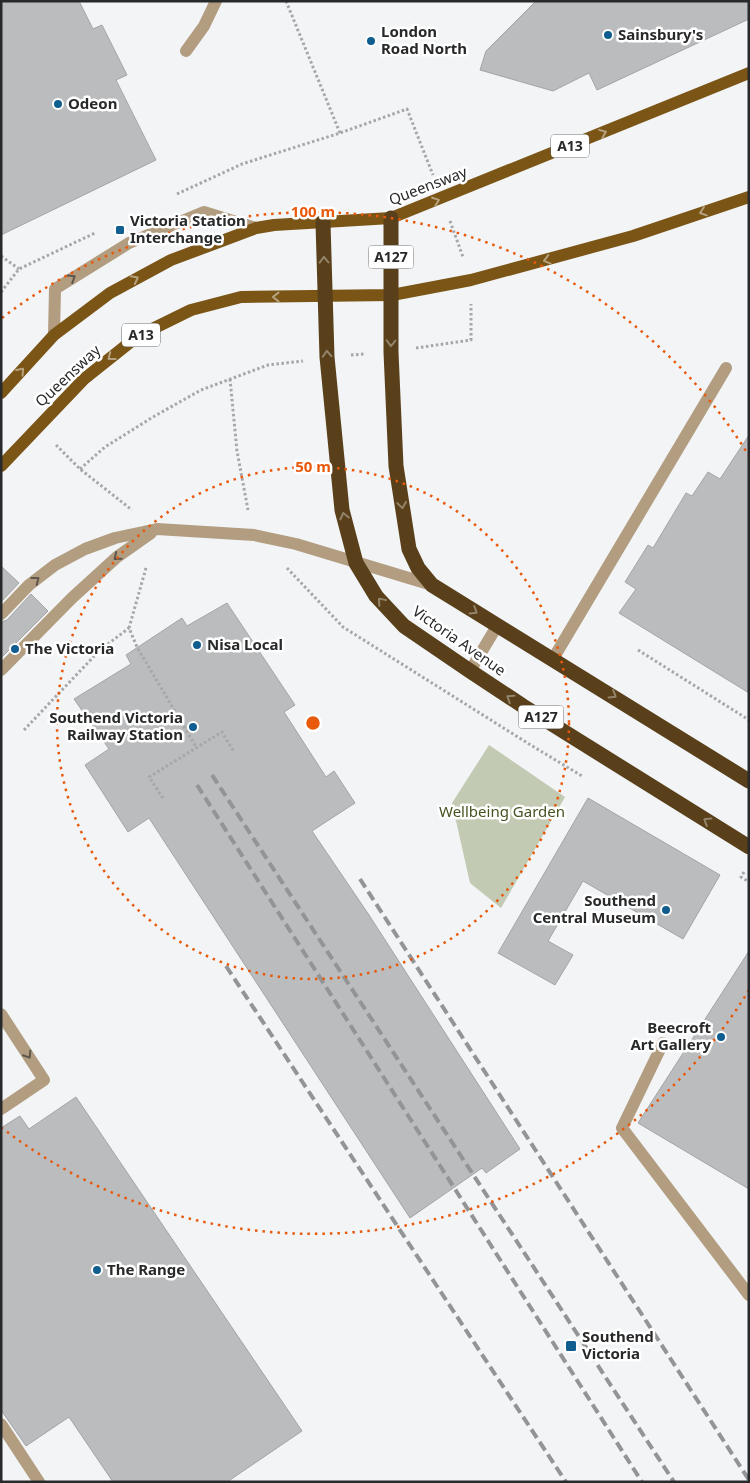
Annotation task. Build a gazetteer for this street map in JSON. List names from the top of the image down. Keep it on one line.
{"streets":{"highway":["A127","Victoria Avenue"],"main road":["A13","Queensway"]},"crossings":[["Queensway","Victoria Avenue"]],"parks":["Wellbeing Garden"],"places":{"other":["Sainsbury's","London Road North","Odeon","Nisa Local","The Victoria","Southend Victoria Railway Station","Southend Central Museum","Beecroft Art Gallery","The Range"],"transit":["Victoria Station Interchange","Southend Victoria"]},"rings":["100 m","50 m"]}
